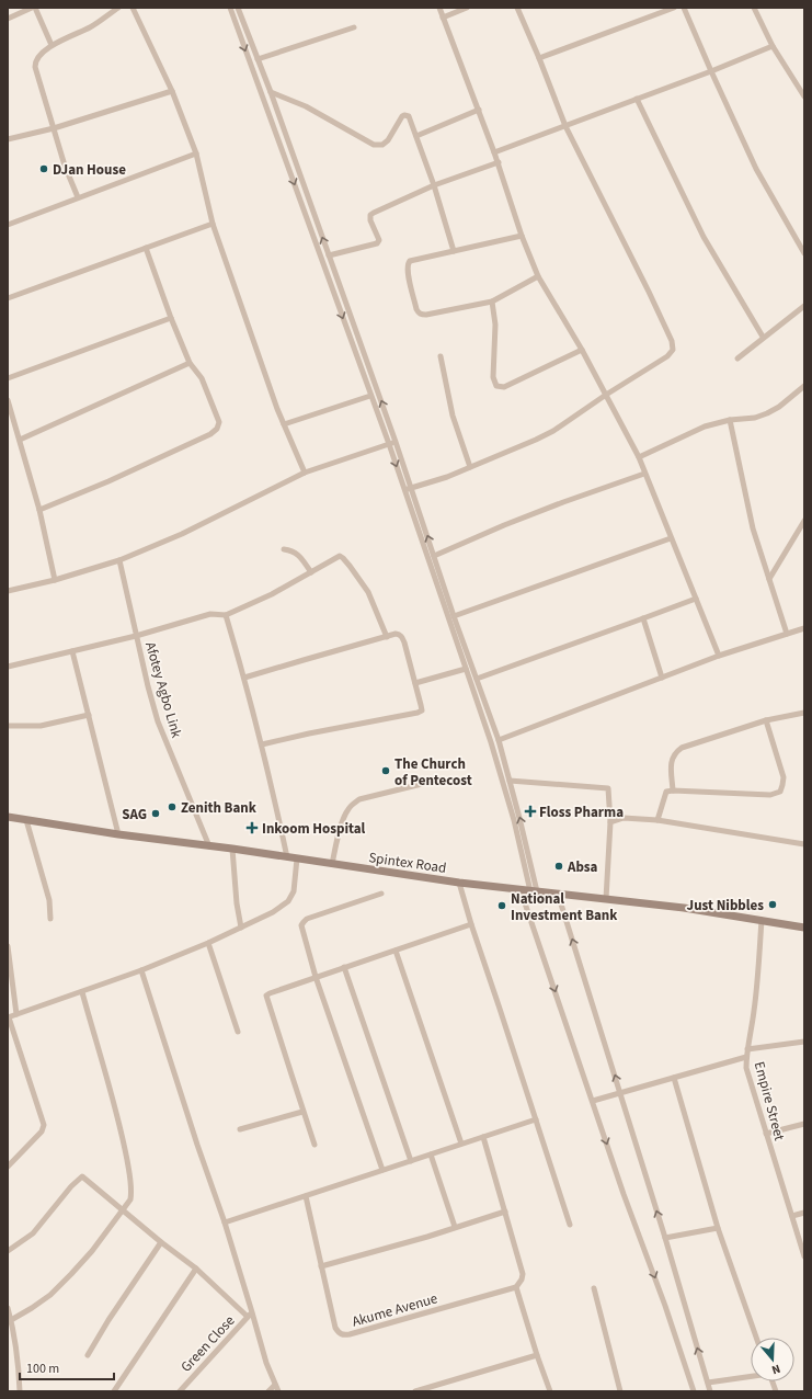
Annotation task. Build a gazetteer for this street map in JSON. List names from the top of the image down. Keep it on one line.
{"streets":{"main road":["Spintex Road"],"street":["Afotey Agbo Link","Empire Street","Akume Avenue","Green Close"]},"crossings":[["Afotey Agbo Link","Spintex Road"],["Spintex Road","Empire Street"]],"places":{"other":["DJan House","The Church of Pentecost","Zenith Bank","SAG","Absa","Just Nibbles","National Investment Bank"],"health":["Floss Pharma","Inkoom Hospital"]},"scale_bar":"100 m","north":"bottom"}
